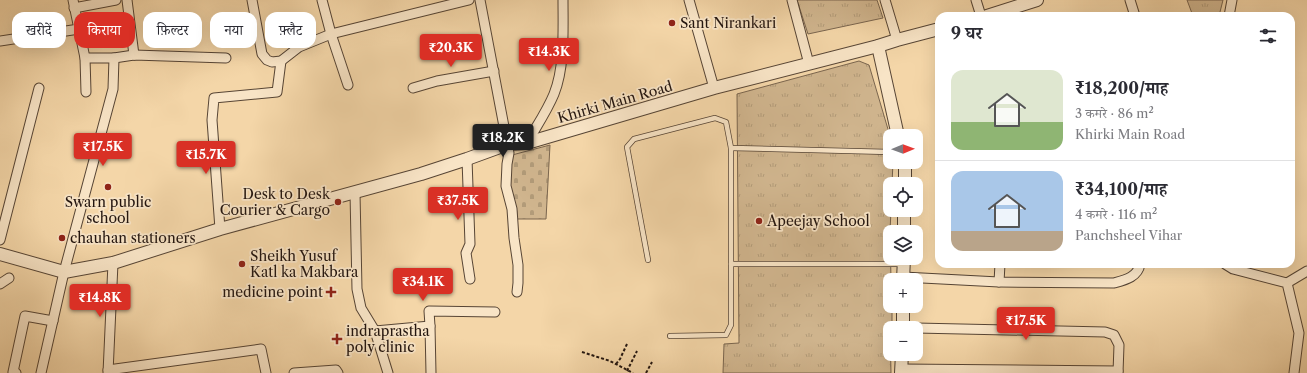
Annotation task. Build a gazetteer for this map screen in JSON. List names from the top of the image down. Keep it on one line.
{"streets":{"street":["Khirki Main Road"]},"places":{"other":["Sant Nirankari","Swarn public school","Desk to Desk Courier & Cargo","Apeejay School","chauhan stationers","Sheikh Yusuf Katl ka Makbara"],"health":["medicine point","indraprastha poly clinic"]},"north":"right","page":{"chip":["खरीदें","किराया","फ़िल्टर","नया","फ़्लैट"],"heading":"9 घर","price":["₹20.3K","₹14.3K","₹18.2K","₹17.5K","₹15.7K","₹37.5K","₹34.1K","₹14.8K","₹17.5K"],"list":[{"name":"₹18,200/माह","note":"3 कमरे · 86 m² · Khirki Main Road"},{"name":"₹34,100/माह","note":"4 कमरे · 116 m² · Panchsheel Vihar"}],"map_buttons":["+","−"]}}
